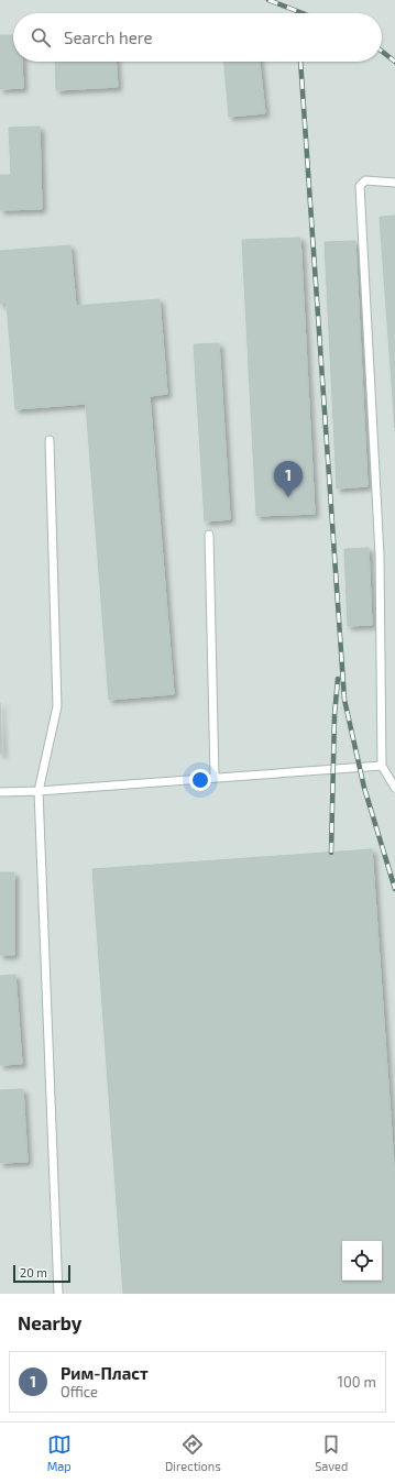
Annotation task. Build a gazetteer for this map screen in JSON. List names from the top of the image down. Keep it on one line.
{"scale_bar":"20 m","page":{"search":"Search here","pins":"1","scale":"20 m","heading":"Nearby","list":[{"mark":"1","name":"Рим-Пласт","note":"Office","value":"100 m"}],"nav":["Map","Directions","Saved"]}}
